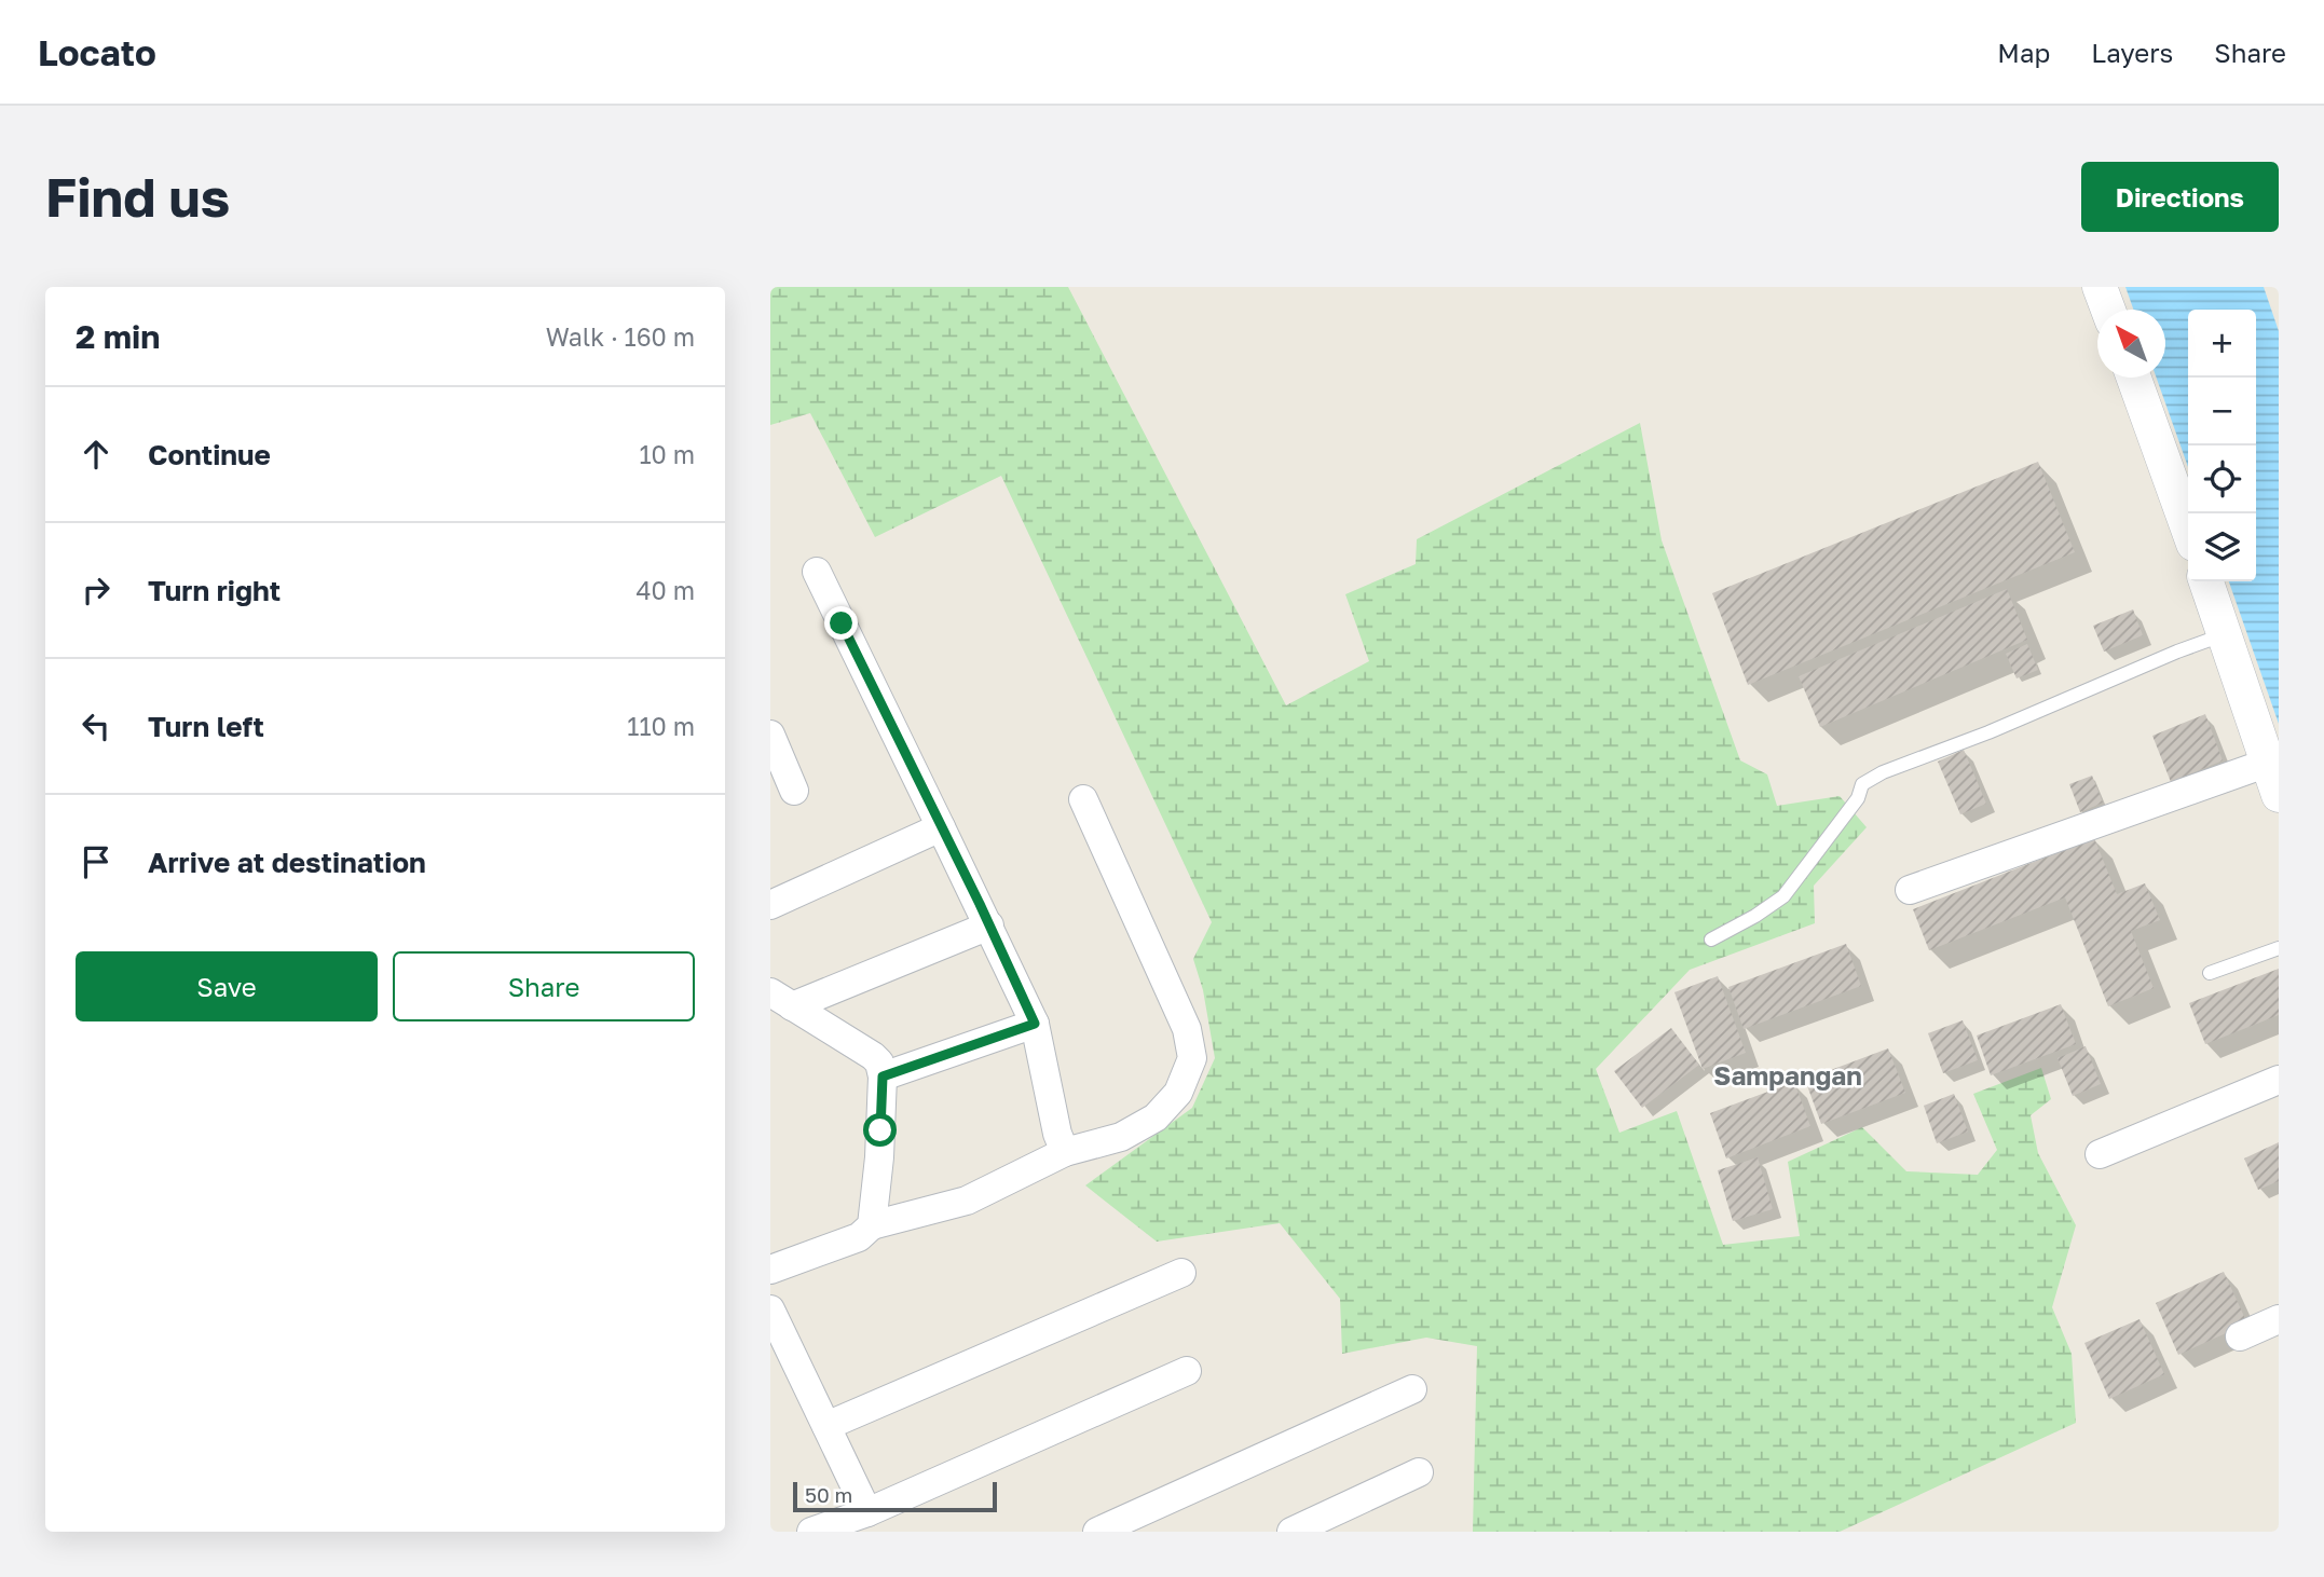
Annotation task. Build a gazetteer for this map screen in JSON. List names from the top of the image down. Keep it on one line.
{"districts":["Sampangan"],"scale_bar":"50 m","north":"top left","page":{"header":"Locato","nav":["Map","Layers","Share"],"buttons":["Directions",["Save","Share"]],"title":"Find us","heading":["2 min","Walk · 160 m"],"map_buttons":["+","−"],"list":[["Continue","10 m"],["Turn right","40 m"],["Turn left","110 m"],"Arrive at destination"],"scale":"50 m"}}
